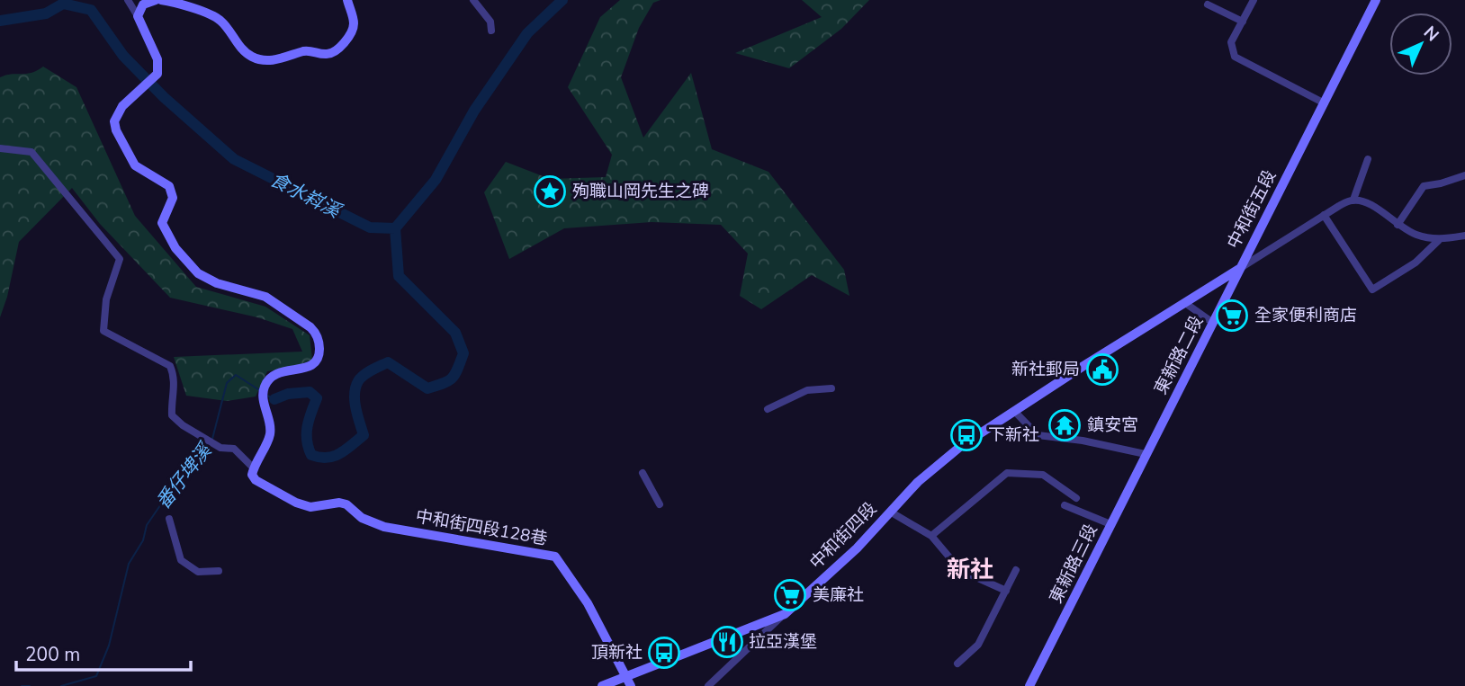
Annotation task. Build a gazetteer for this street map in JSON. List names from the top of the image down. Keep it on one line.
{"streets":{"street":["中和街五段","東新路二段","中和街四段128巷","中和街四段","東新路三段"]},"crossings":[["中和街五段","東新路二段"],["中和街五段","中和街四段"],["東新路二段","東新路三段"],["中和街四段128巷","中和街四段"]],"districts":["新社"],"water":["食水嵙溪","番仔埤溪"],"places":{"place":["殉職山岡先生之碑"],"supermarket":["全家便利商店","美廉社"],"public building":["新社郵局"],"temple":["鎮安宮"],"bus stop":["下新社","頂新社"],"restaurant":["拉亞漢堡"]},"scale_bar":"200 m","north":"top right"}
